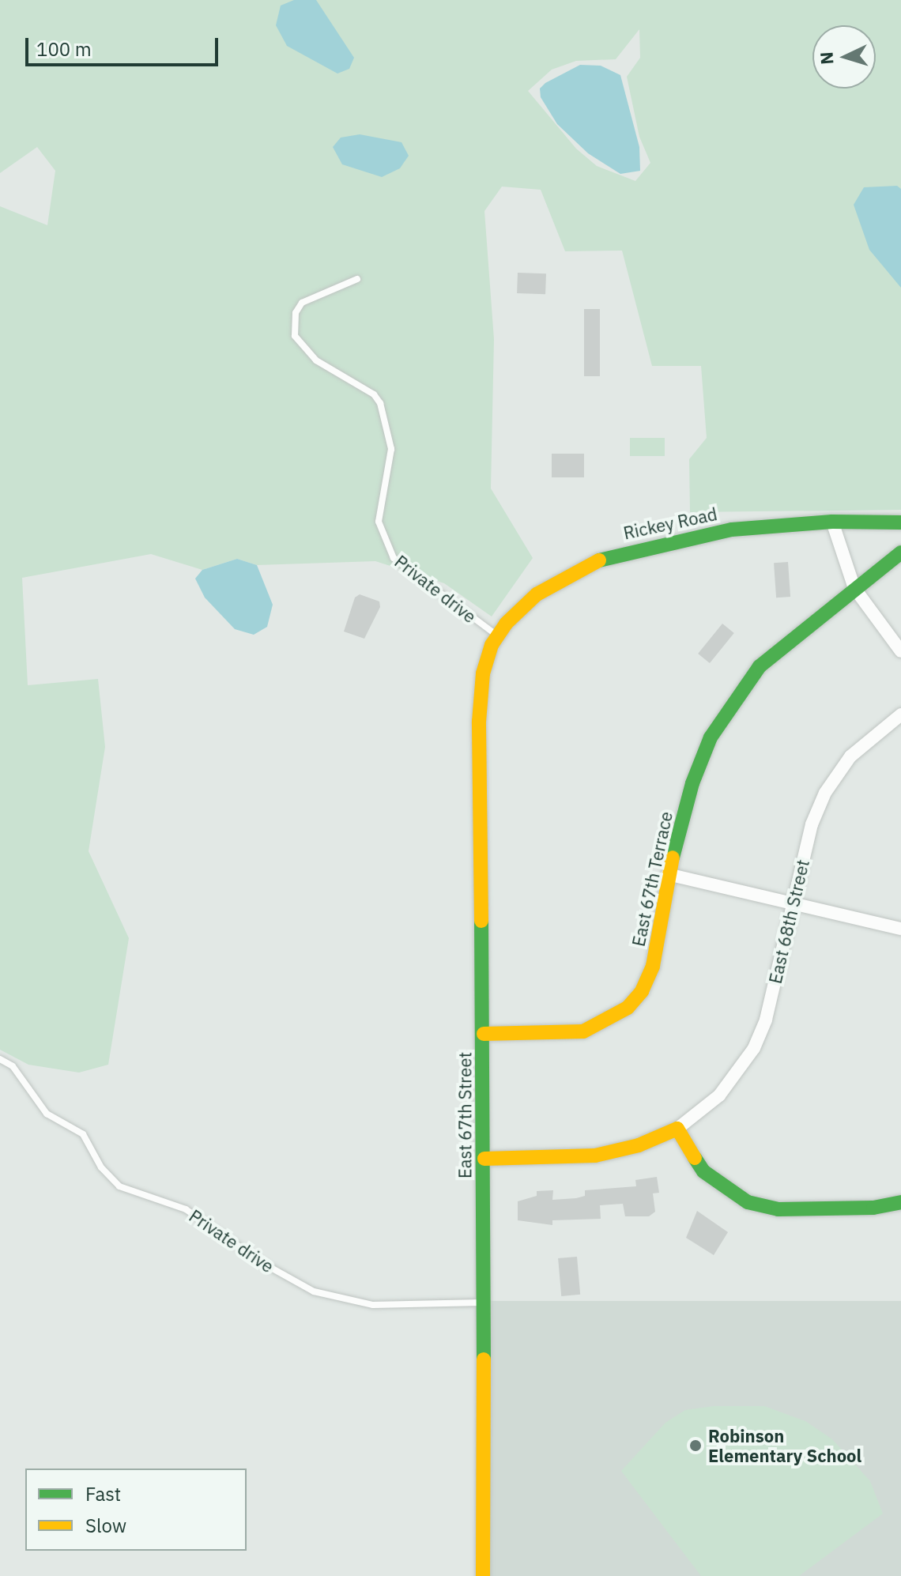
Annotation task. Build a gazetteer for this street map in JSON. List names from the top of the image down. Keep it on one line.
{"streets":{"street":["Rickey Road","East 67th Terrace","East 68th Street","East 67th Street"],"lane":["Private drive"]},"crossings":[["Rickey Road","Private drive"],["Rickey Road","East 67th Street"],["Private drive","East 67th Street"],["East 67th Terrace","East 67th Street"]],"places":["Robinson Elementary School"],"legend":["Fast","Slow"],"scale_bar":"100 m","north":"left"}
